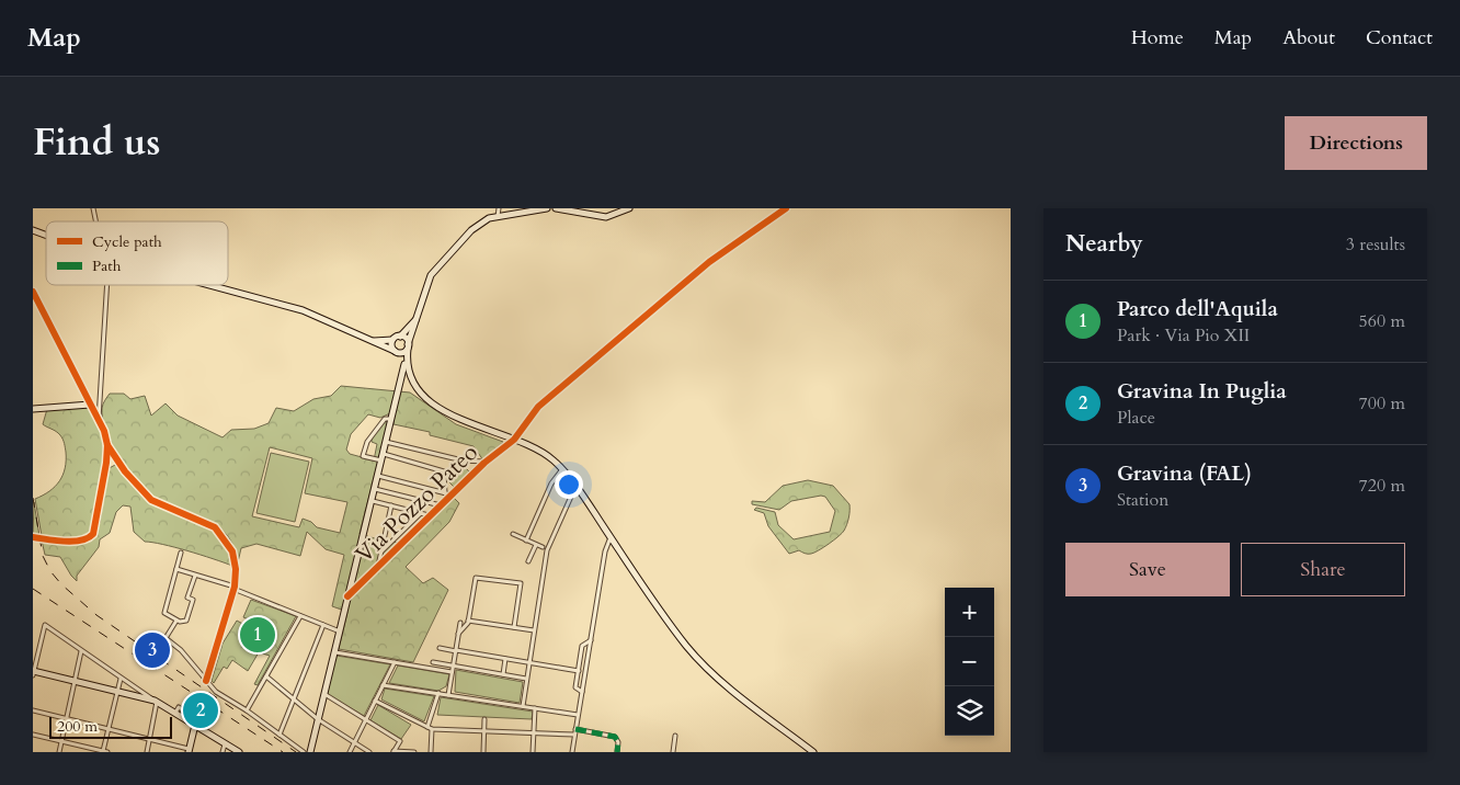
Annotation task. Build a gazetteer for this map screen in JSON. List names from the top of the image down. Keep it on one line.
{"streets":{"street":["Via Pozzo Pateo"]},"legend":["Cycle path","Path"],"scale_bar":"200 m","page":{"header":"Map","nav":["Home","Map","About","Contact"],"title":"Find us","buttons":["Directions",["Save","Share"]],"heading":["Nearby","3 results"],"list":[{"mark":"1","name":"Parco dell'Aquila","note":"Park · Via Pio XII","value":"560 m"},{"mark":"2","name":"Gravina In Puglia","note":"Place","value":"700 m"},{"mark":"3","name":"Gravina (FAL)","note":"Station","value":"720 m"}],"map_buttons":["+","−"],"pins":["1","3","2"],"scale":"200 m"}}
